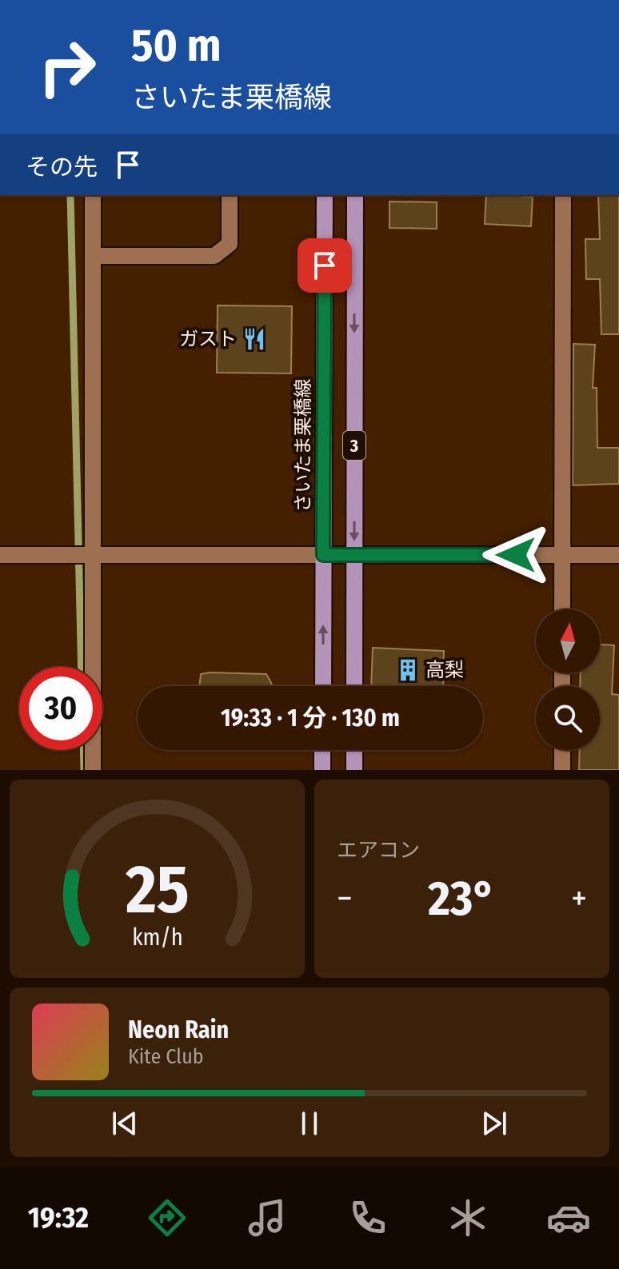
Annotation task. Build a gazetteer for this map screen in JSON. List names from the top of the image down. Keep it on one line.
{"streets":{"main road":["さいたま栗橋線","3"]},"places":{"restaurant":["ガスト"],"building":["高梨"]},"north":"top","page":{"turn":["50 m","さいたま栗橋線"],"then":"その先","limit":"30","trip":"19:33 · 1 分 · 130 m","tile":"エアコン","heat":["−","23°","+"],"song":["Neon Rain","Kite Club"],"tabs":"19:32","gauge":["25","km/h"]}}
